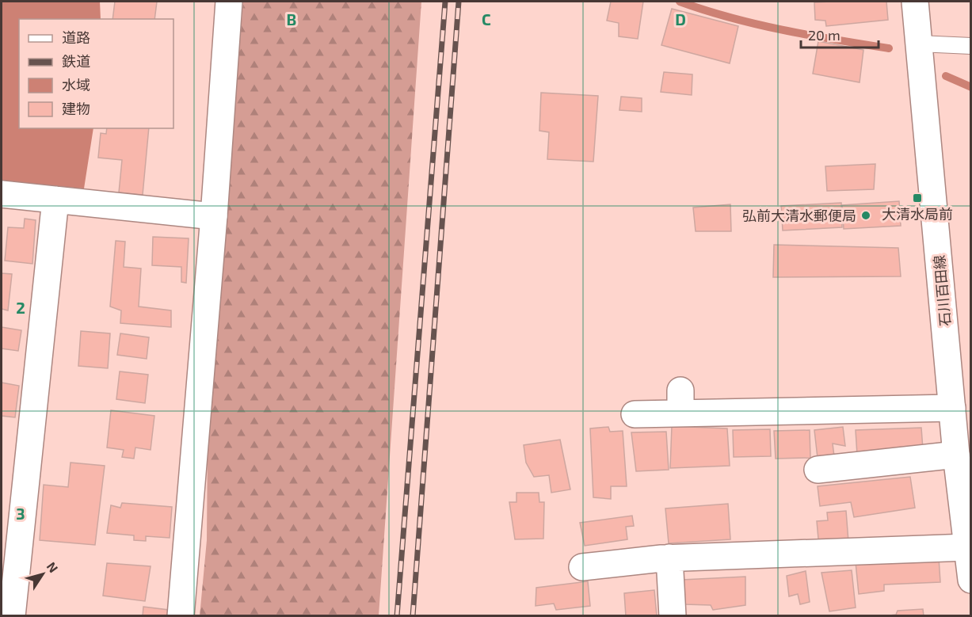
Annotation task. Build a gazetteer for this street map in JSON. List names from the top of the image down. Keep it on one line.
{"streets":{"street":["石川百田線"]},"places":{"transit":["大清水局前"],"other":["弘前大清水郵便局"]},"legend":["道路","鉄道","水域","建物"],"scale_bar":"20 m","north":"top right","grid":{"columns":["B","C","D"],"rows":["2","3"]}}
